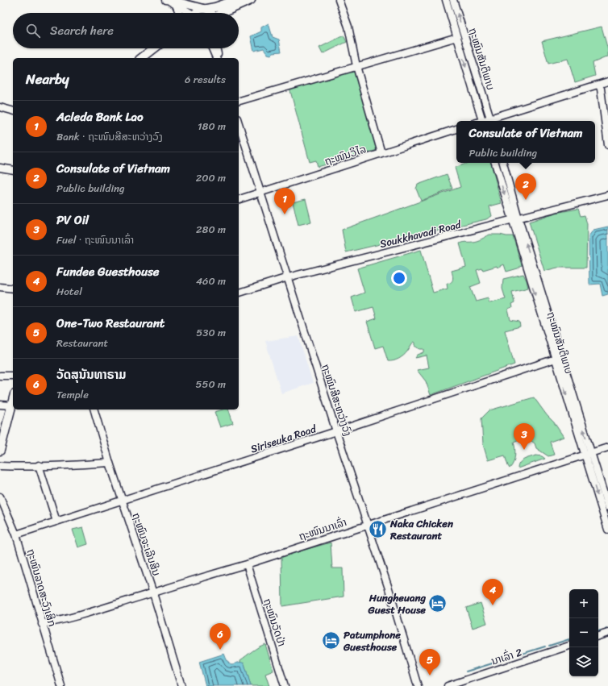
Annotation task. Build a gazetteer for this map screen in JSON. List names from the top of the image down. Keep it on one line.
{"streets":{"street":["ຖະໜົນສັນຕິພາບ","ຖະໜົນວິໄລ","Soukkhavadi Road","ຖະໜົນສີສະຫວ່າງວົງ","Siriseuka Road","ຖະໜົນນາເລົ່າ","ຖະໜົນຈະເລີນສິນ","ຖະໜົນລາດສະວົງເສິກ","ຖະໜົນວັດປ່າ","ນາເລົ່າ 2"]},"crossings":[["ຖະໜົນສັນຕິພາບ","Soukkhavadi Road"],["ຖະໜົນສັນຕິພາບ","Siriseuka Road"],["ຖະໜົນສັນຕິພາບ","ຖະໜົນນາເລົ່າ"],["ຖະໜົນວິໄລ","ຖະໜົນສີສະຫວ່າງວົງ"],["Soukkhavadi Road","ຖະໜົນສີສະຫວ່າງວົງ"],["ຖະໜົນສີສະຫວ່າງວົງ","Siriseuka Road"],["ຖະໜົນສີສະຫວ່າງວົງ","ຖະໜົນນາເລົ່າ"],["Siriseuka Road","ຖະໜົນຈະເລີນສິນ"],["Siriseuka Road","ຖະໜົນລາດສະວົງເສິກ"],["ຖະໜົນນາເລົ່າ","ຖະໜົນຈະເລີນສິນ"],["ຖະໜົນນາເລົ່າ","ຖະໜົນລາດສະວົງເສິກ"],["ຖະໜົນນາເລົ່າ","ຖະໜົນວັດປ່າ"]],"places":{"restaurant":["Naka Chicken Restaurant"],"hotel":["Hungheuang Guest House","Patumphone Guesthouse"]},"page":{"search":"Search here","heading":["Nearby","6 results"],"list":[{"mark":"1","name":"Acleda Bank Lao","note":"Bank · ຖະໜົນສີສະຫວ່າງວົງ","value":"180 m"},{"mark":"2","name":"Consulate of Vietnam","note":"Public building","value":"200 m"},{"mark":"3","name":"PV Oil","note":"Fuel · ຖະໜົນນາເລົ່າ","value":"280 m"},{"mark":"4","name":"Fundee Guesthouse","note":"Hotel","value":"460 m"},{"mark":"5","name":"One-Two Restaurant","note":"Restaurant","value":"530 m"},{"mark":"6","name":"ວັດສຸນັນທາຣາມ","note":"Temple","value":"550 m"}],"popup":["Consulate of Vietnam","Public building"],"pins":["2","1","3","4","6","5"],"map_buttons":["+","−"]}}
